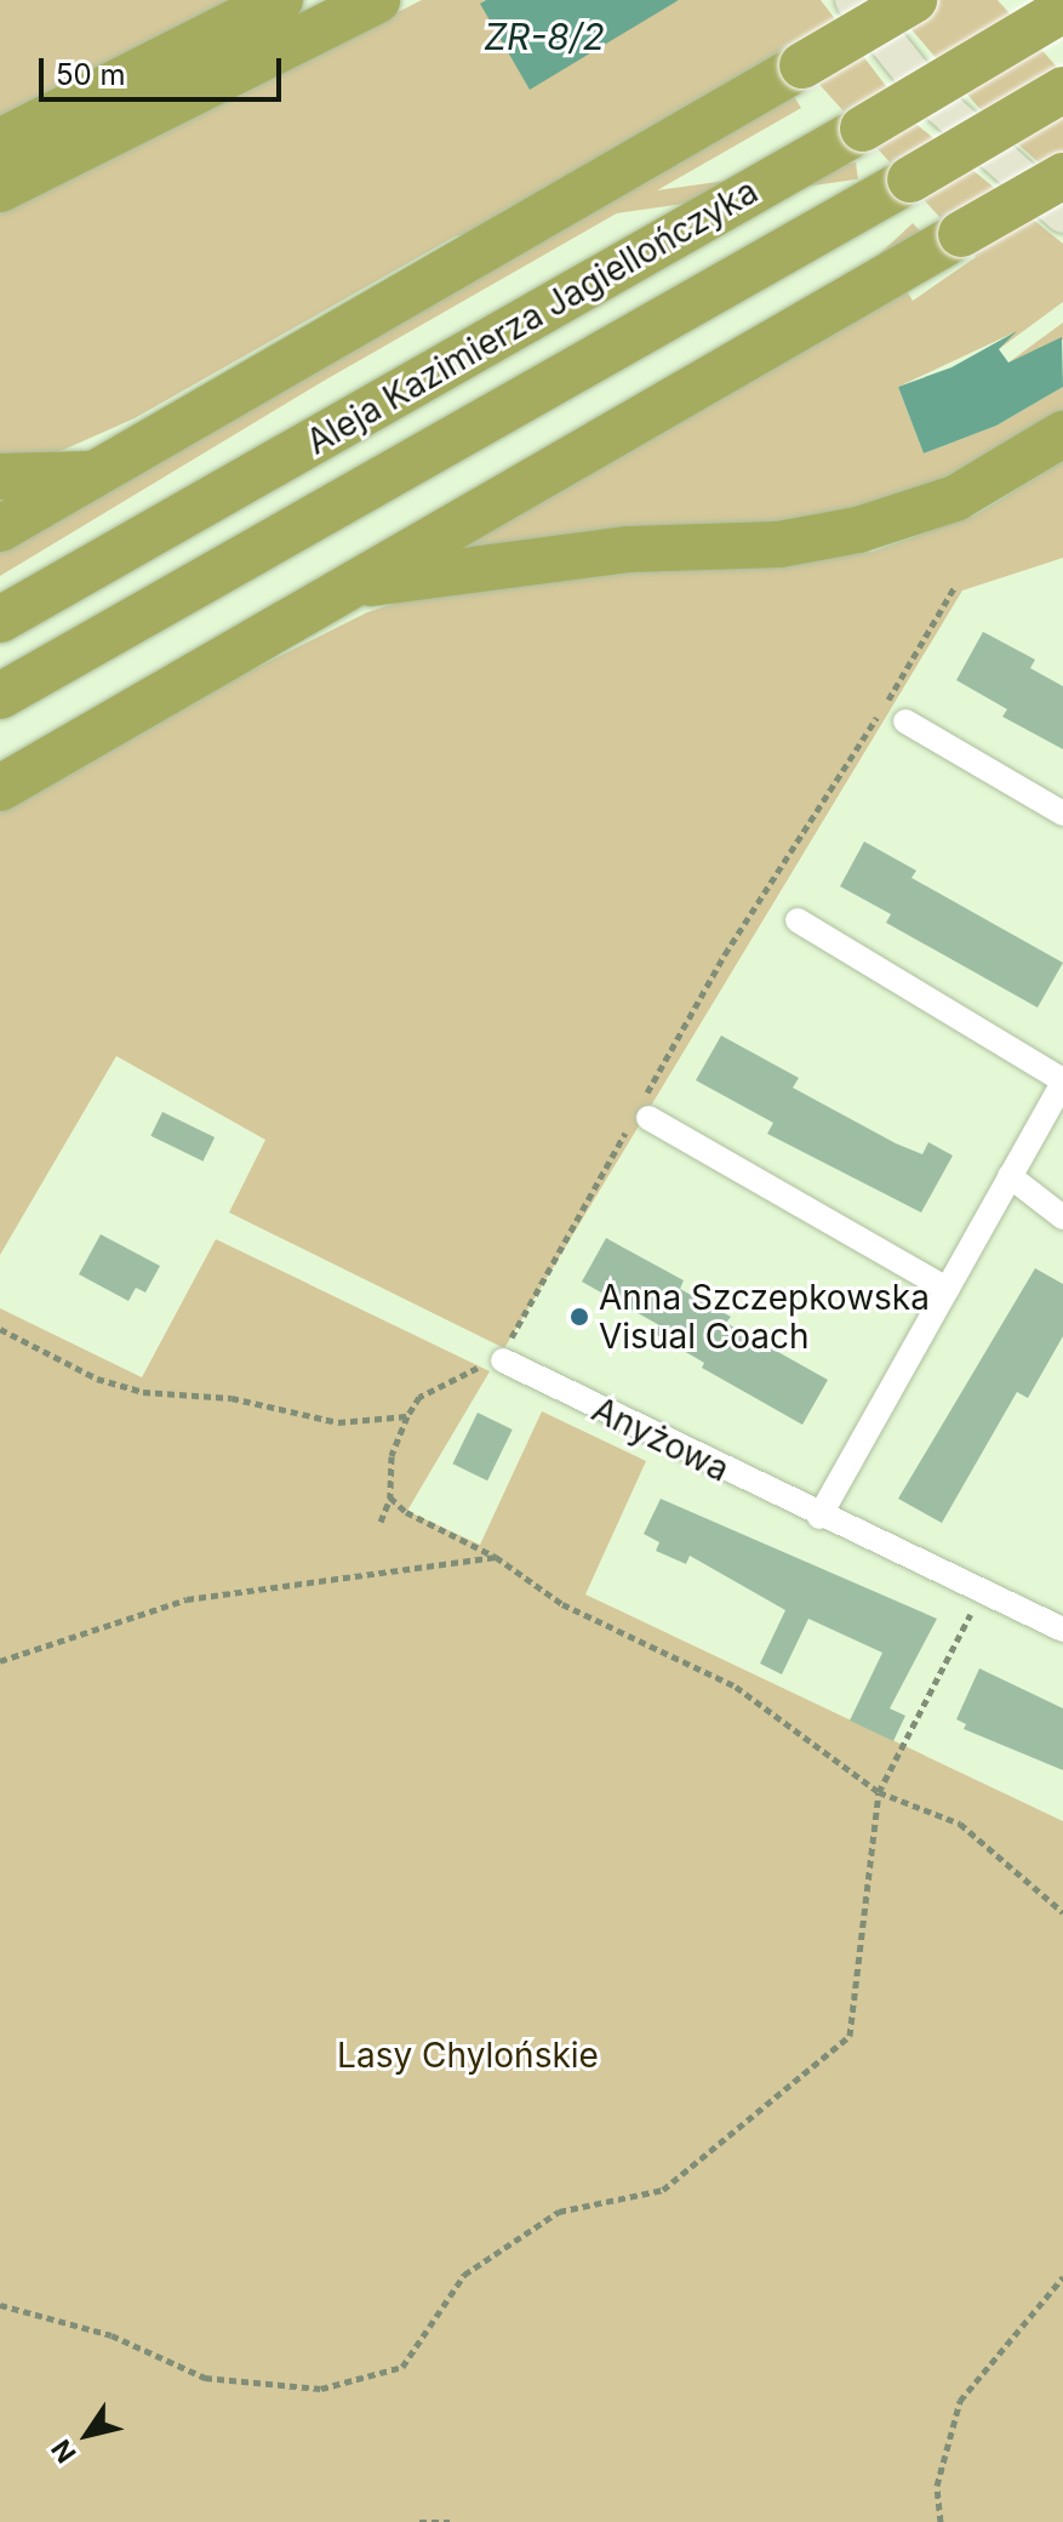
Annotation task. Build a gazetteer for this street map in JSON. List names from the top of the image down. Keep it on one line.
{"streets":{"highway":["Aleja Kazimierza Jagiellończyka"],"street":["Anyżowa"]},"water":["ZR-8/2"],"parks":["Lasy Chylońskie"],"places":["Anna Szczepkowska Visual Coach"],"scale_bar":"50 m","north":"bottom left"}
